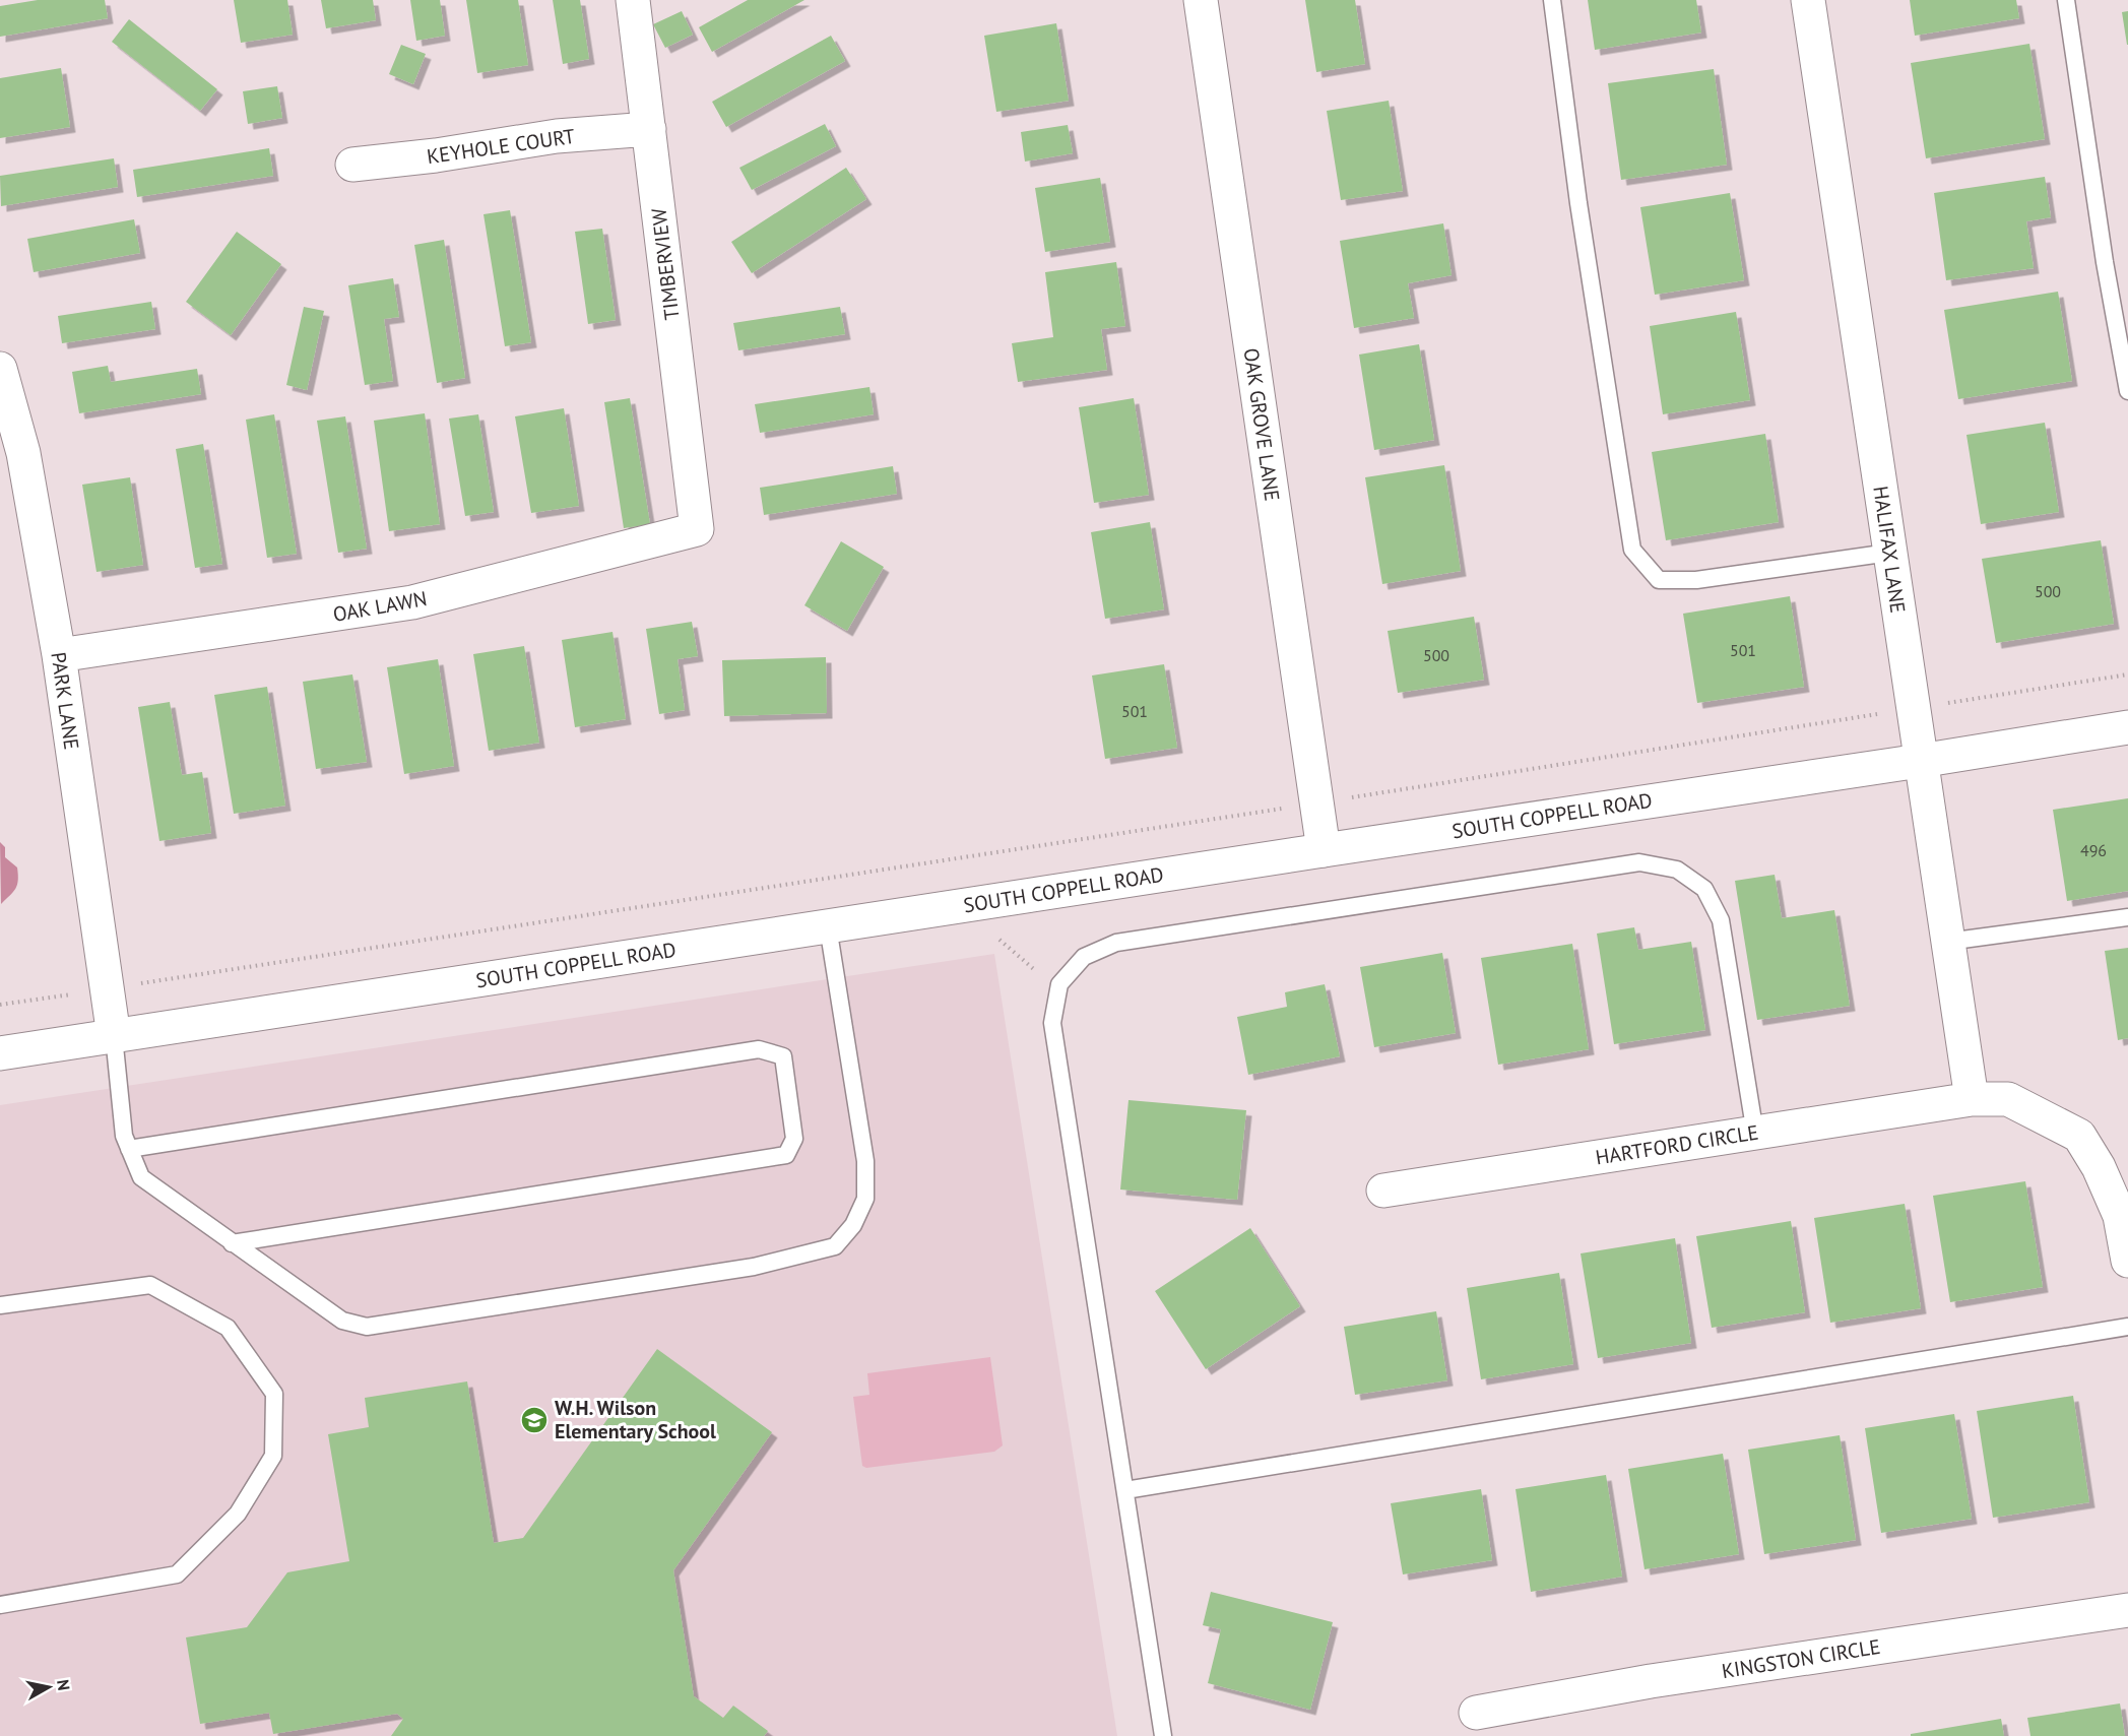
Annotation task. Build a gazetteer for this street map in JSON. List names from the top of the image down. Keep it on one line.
{"streets":{"street":["KEYHOLE COURT","TIMBERVIEW","OAK GROVE LANE","HALIFAX LANE","OAK LAWN","PARK LANE","SOUTH COPPELL ROAD","HARTFORD CIRCLE","KINGSTON CIRCLE"]},"crossings":[["KEYHOLE COURT","TIMBERVIEW"],["TIMBERVIEW","OAK LAWN"],["OAK GROVE LANE","SOUTH COPPELL ROAD"],["HALIFAX LANE","SOUTH COPPELL ROAD"],["HALIFAX LANE","HARTFORD CIRCLE"],["OAK LAWN","PARK LANE"],["PARK LANE","SOUTH COPPELL ROAD"]],"places":{"school or university":["W.H. Wilson Elementary School"]},"house_numbers":["500","501","500","501","496"],"north":"right"}
